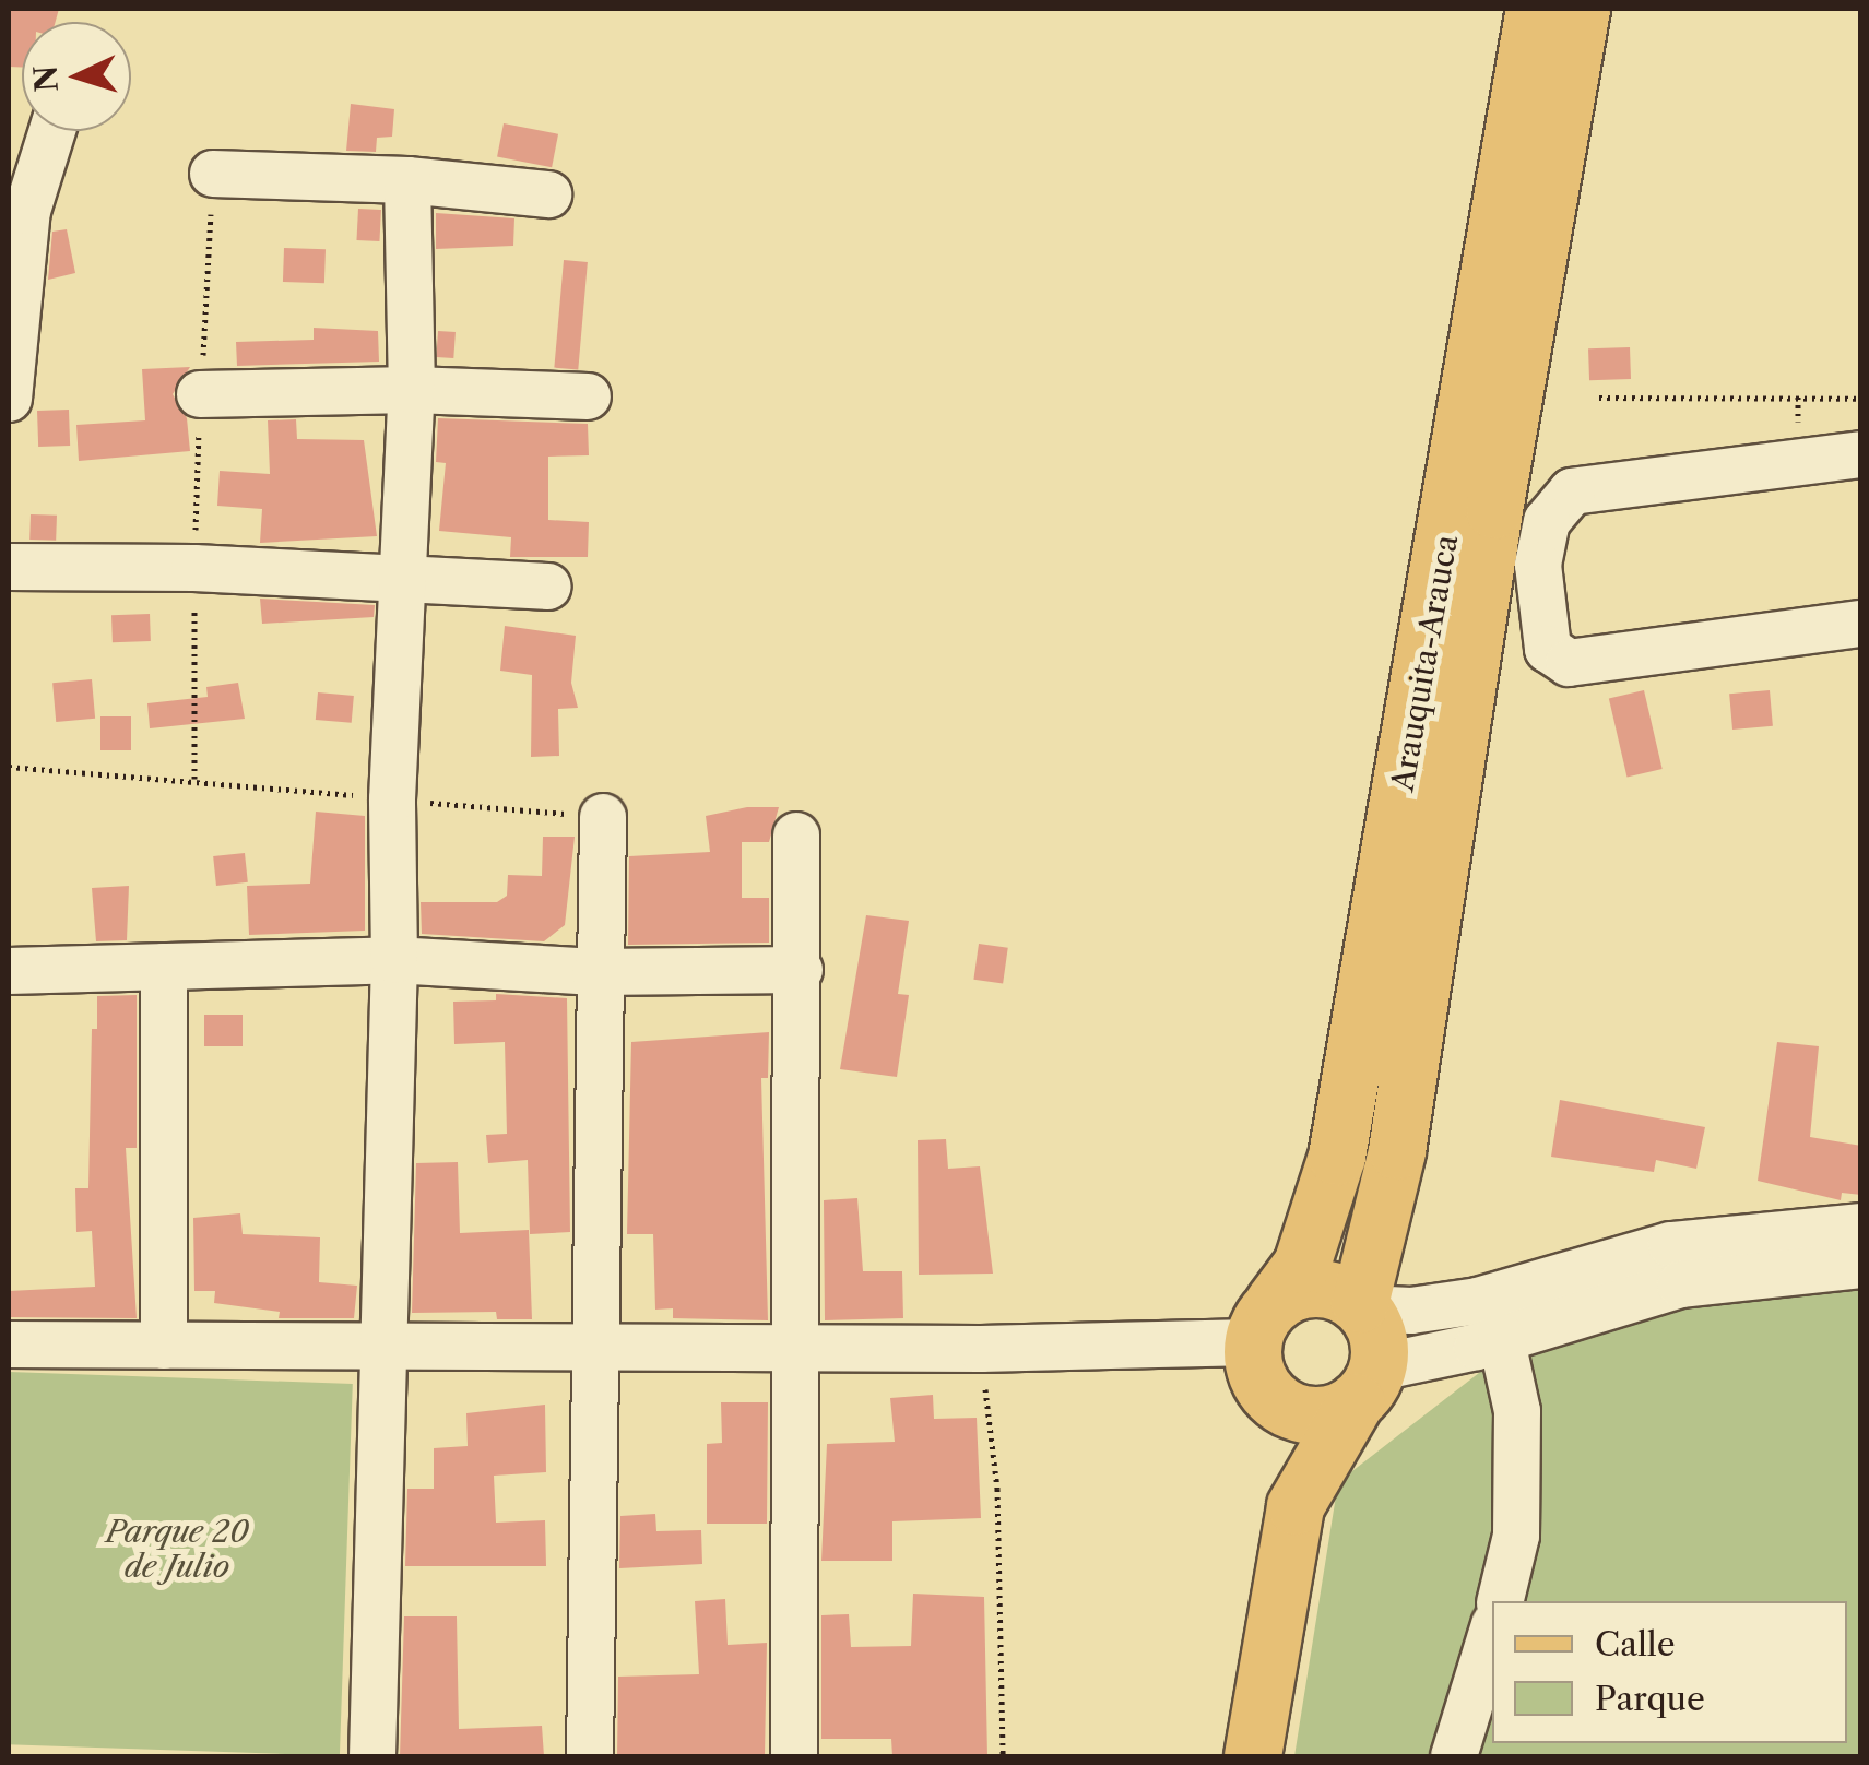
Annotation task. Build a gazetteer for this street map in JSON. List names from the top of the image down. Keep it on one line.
{"streets":{"main road":["Arauquita-Arauca"]},"parks":["Parque 20 de Julio"],"legend":["Calle","Parque"],"north":"left"}
